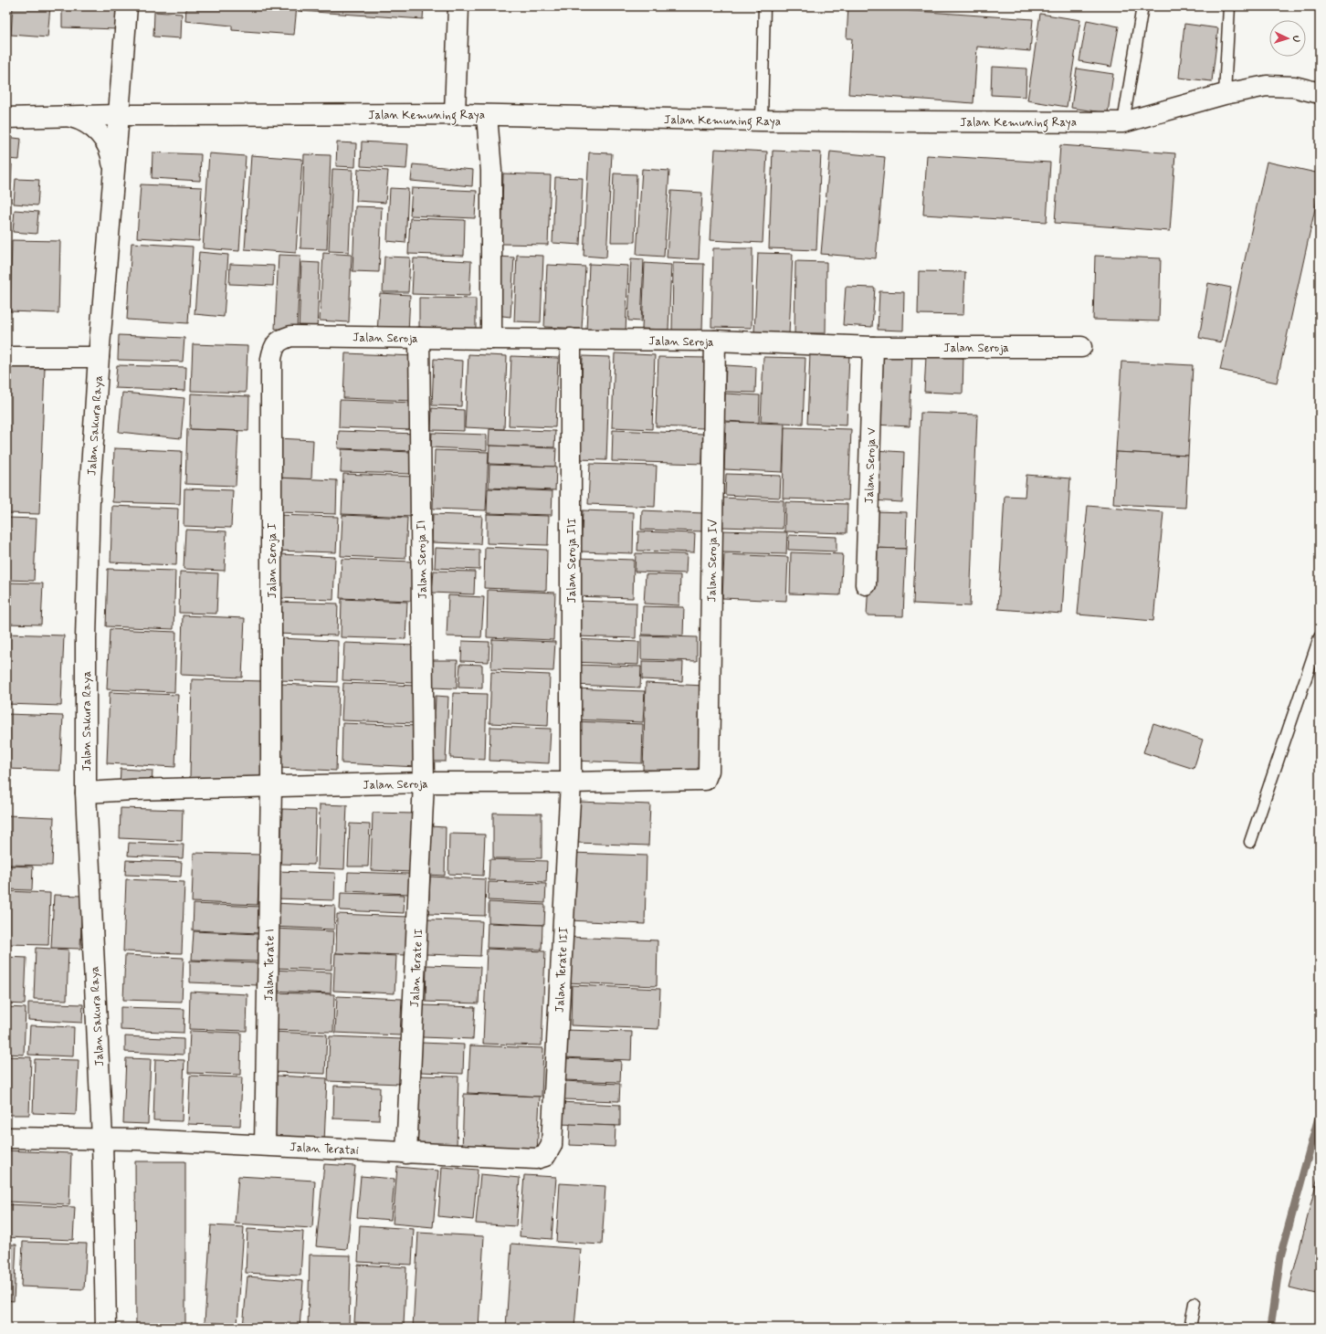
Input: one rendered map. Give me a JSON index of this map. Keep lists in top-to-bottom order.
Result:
{
  "streets": {
    "street": [
      "Jalan Kemuning Raya",
      "Jalan Seroja",
      "Jalan Sakura Raya",
      "Jalan Seroja V",
      "Jalan Seroja II",
      "Jalan Seroja I",
      "Jalan Seroja III",
      "Jalan Seroja IV",
      "Jalan Terate I",
      "Jalan Terate II",
      "Jalan Terate III",
      "Jalan Teratai"
    ]
  },
  "crossings": [
    ["Jalan Kemuning Raya", "Jalan Sakura Raya"],
    ["Jalan Seroja", "Jalan Sakura Raya"],
    ["Jalan Seroja", "Jalan Seroja V"],
    ["Jalan Seroja", "Jalan Seroja II"],
    ["Jalan Seroja", "Jalan Seroja I"],
    ["Jalan Seroja", "Jalan Seroja III"],
    ["Jalan Seroja", "Jalan Seroja IV"],
    ["Jalan Seroja", "Jalan Terate I"],
    ["Jalan Seroja", "Jalan Terate II"],
    ["Jalan Seroja", "Jalan Terate III"],
    ["Jalan Sakura Raya", "Jalan Teratai"],
    ["Jalan Seroja II", "Jalan Terate II"],
    ["Jalan Seroja I", "Jalan Terate I"],
    ["Jalan Seroja III", "Jalan Terate III"],
    ["Jalan Terate I", "Jalan Teratai"],
    ["Jalan Terate II", "Jalan Teratai"],
    ["Jalan Terate III", "Jalan Teratai"]
  ],
  "north": "right"
}
